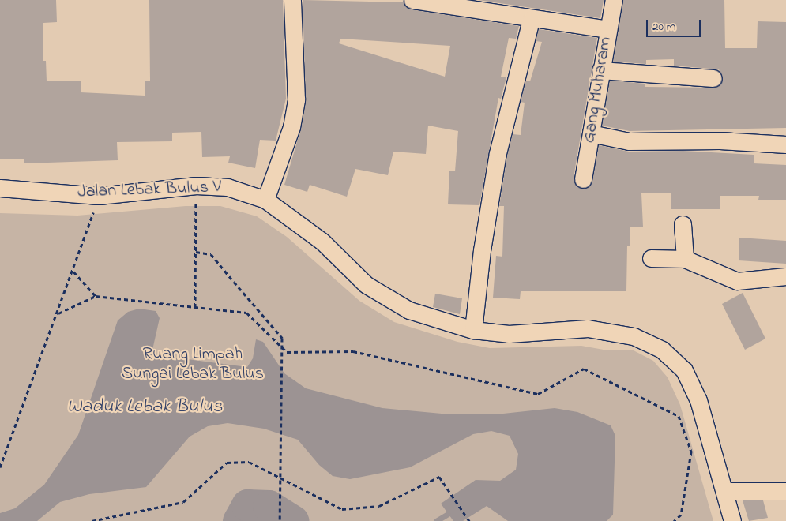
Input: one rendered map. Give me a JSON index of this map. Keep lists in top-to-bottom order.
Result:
{
  "streets": {
    "street": ["Gang Muharam", "Jalan Lebak Bulus V"]
  },
  "water": ["Waduk Lebak Bulus"],
  "parks": ["Ruang Limpah Sungai Lebak Bulus"],
  "scale_bar": "20 m"
}
